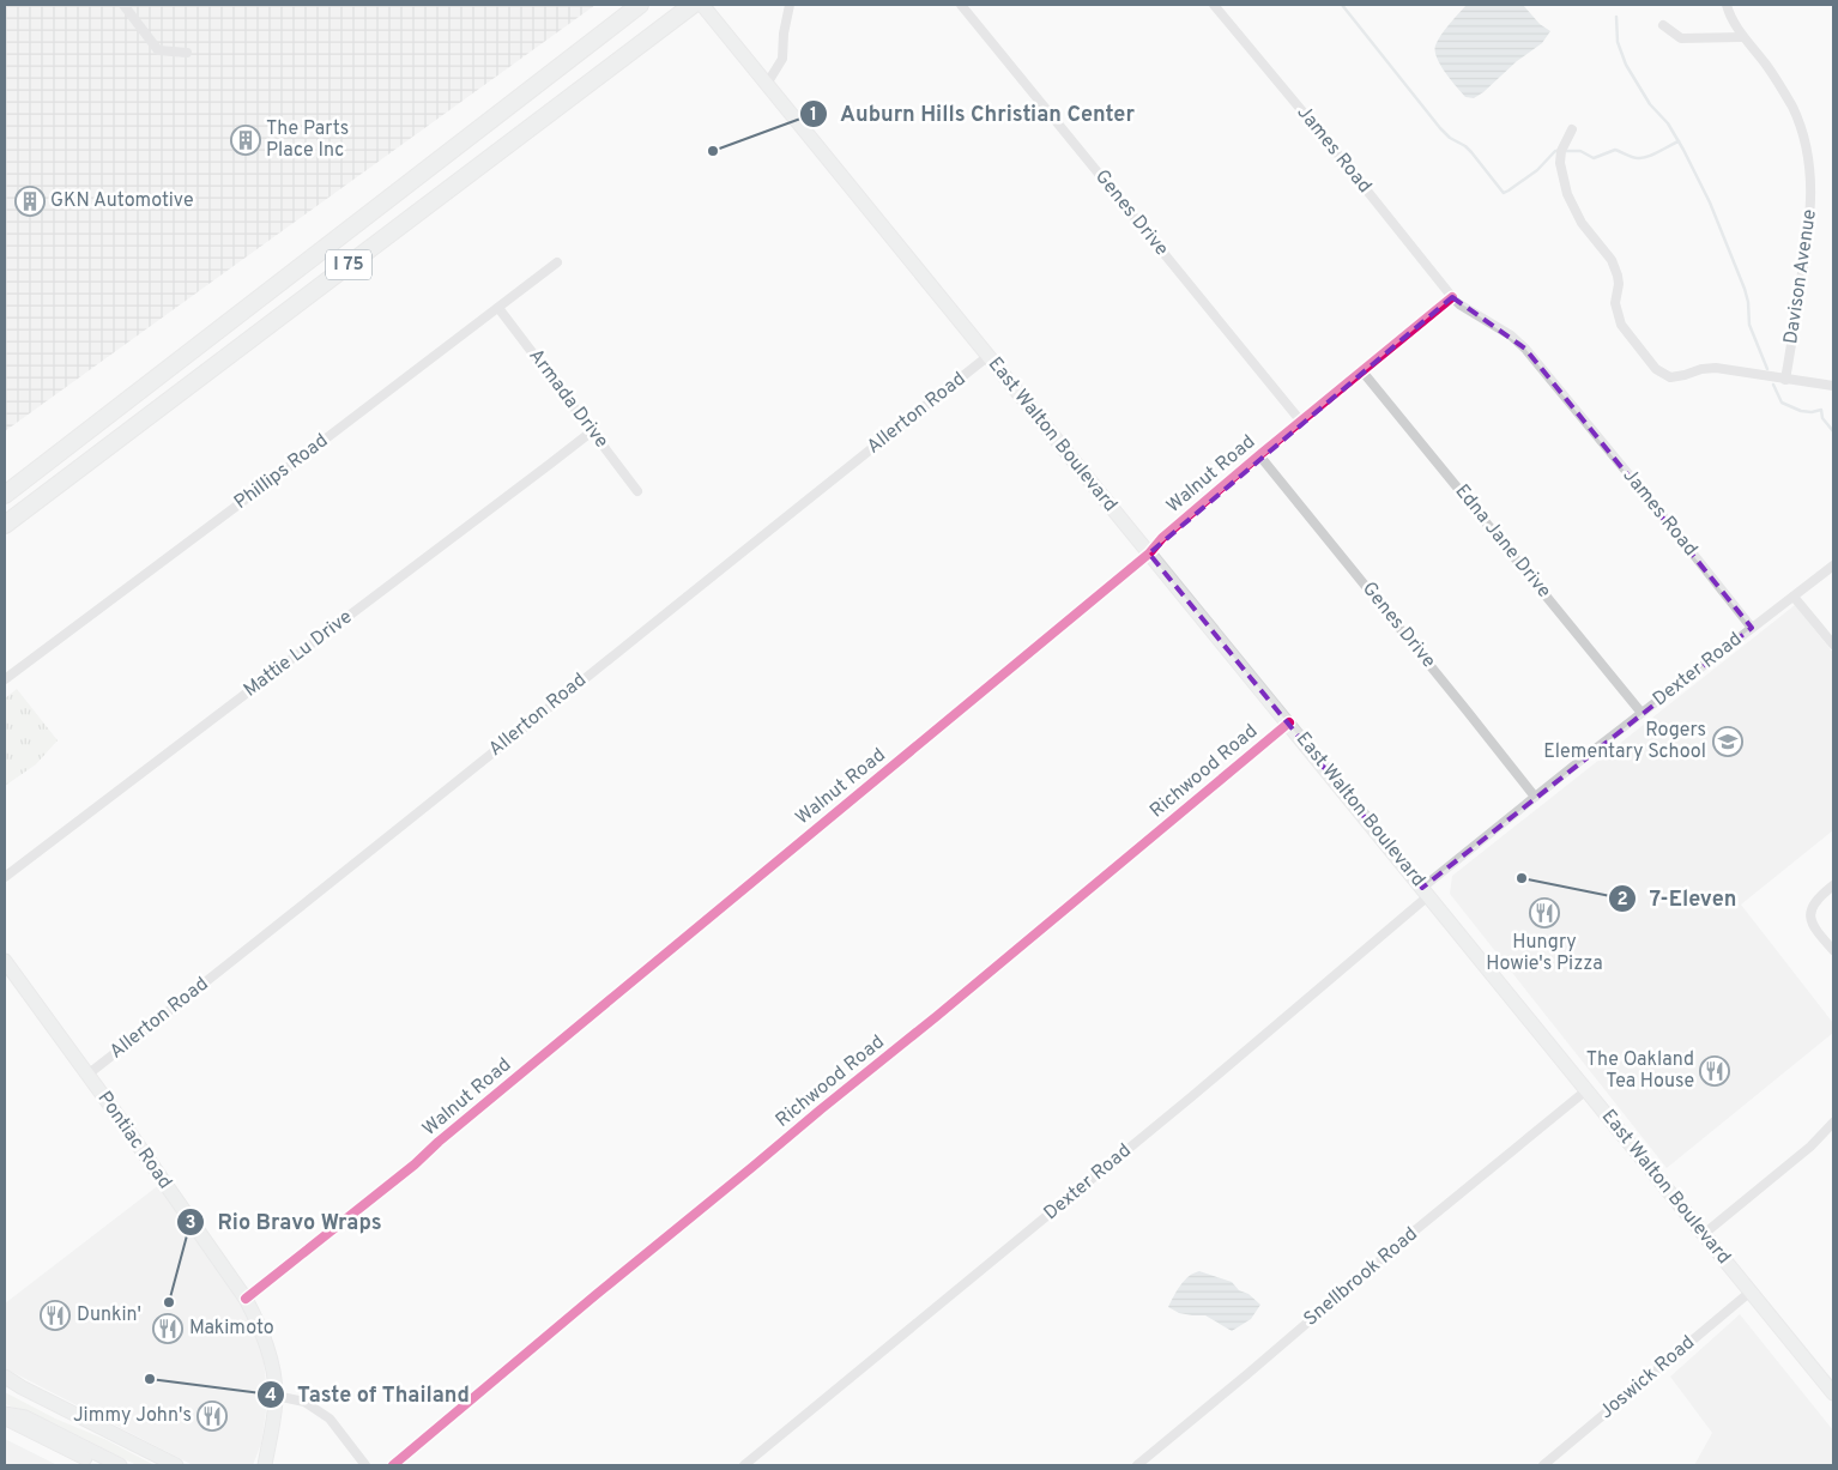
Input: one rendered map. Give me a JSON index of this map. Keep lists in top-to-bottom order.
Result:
{
  "streets": {
    "highway": ["I 75"],
    "main road": ["East Walton Boulevard", "Pontiac Road"],
    "street": [
      "James Road",
      "Genes Drive",
      "Davison Avenue",
      "Armada Drive",
      "Allerton Road",
      "Phillips Road",
      "Walnut Road",
      "Edna Jane Drive",
      "Mattie Lu Drive",
      "Dexter Road",
      "Richwood Road",
      "Snellbrook Road",
      "Joswick Road"
    ]
  },
  "crossings": [
    ["James Road", "Walnut Road"],
    ["James Road", "Dexter Road"],
    ["Genes Drive", "Walnut Road"],
    ["Genes Drive", "Dexter Road"],
    ["Armada Drive", "Phillips Road"],
    ["Armada Drive", "Mattie Lu Drive"],
    ["Allerton Road", "East Walton Boulevard"],
    ["Allerton Road", "Pontiac Road"],
    ["East Walton Boulevard", "Walnut Road"],
    ["East Walton Boulevard", "Dexter Road"],
    ["East Walton Boulevard", "Richwood Road"],
    ["East Walton Boulevard", "Snellbrook Road"],
    ["East Walton Boulevard", "Joswick Road"],
    ["Walnut Road", "Edna Jane Drive"],
    ["Walnut Road", "Pontiac Road"],
    ["Edna Jane Drive", "Dexter Road"]
  ],
  "places": {
    "building": ["The Parts Place Inc", "GKN Automotive"],
    "other": [
      "Auburn Hills Christian Center",
      "7-Eleven",
      "Rio Bravo Wraps",
      "Taste of Thailand"
    ],
    "school or university": ["Rogers Elementary School"],
    "restaurant": [
      "Hungry Howie's Pizza",
      "The Oakland Tea House",
      "Dunkin'",
      "Makimoto",
      "Jimmy John's"
    ]
  }
}
